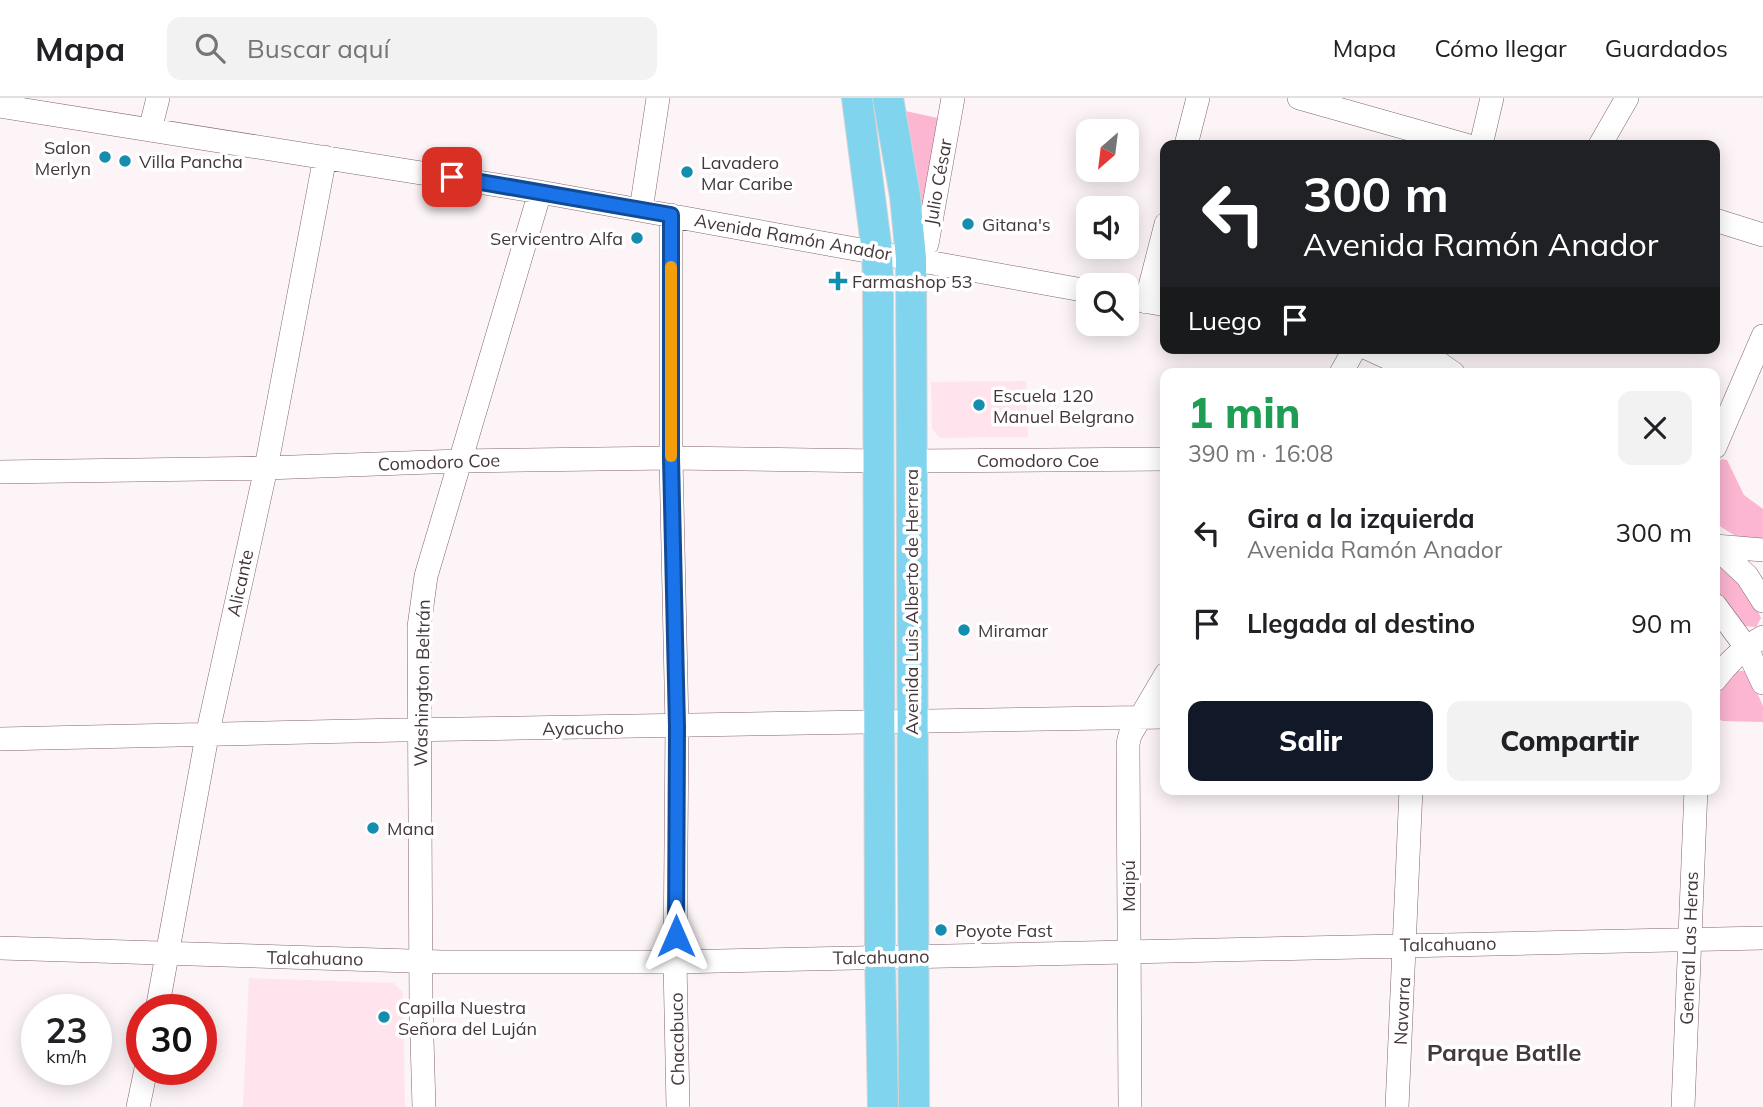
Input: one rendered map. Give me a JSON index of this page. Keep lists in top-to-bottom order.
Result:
{
  "streets": {
    "main road": ["Avenida Luis Alberto de Herrera"],
    "street": [
      "Julio César",
      "Avenida Ramón Anador",
      "Comodoro Coe",
      "Alicante",
      "Washington Beltrán",
      "Ayacucho",
      "Maipú",
      "Talcahuano",
      "General Las Heras",
      "Navarra",
      "Chacabuco"
    ]
  },
  "crossings": [
    ["Julio César", "Avenida Ramón Anador"],
    ["Julio César", "Avenida Luis Alberto de Herrera"],
    ["Avenida Ramón Anador", "Alicante"],
    ["Avenida Ramón Anador", "Avenida Luis Alberto de Herrera"],
    ["Avenida Ramón Anador", "Washington Beltrán"],
    ["Avenida Ramón Anador", "Chacabuco"],
    ["Comodoro Coe", "Alicante"],
    ["Comodoro Coe", "Avenida Luis Alberto de Herrera"],
    ["Comodoro Coe", "Washington Beltrán"],
    ["Comodoro Coe", "Chacabuco"],
    ["Alicante", "Ayacucho"],
    ["Alicante", "Talcahuano"],
    ["Avenida Luis Alberto de Herrera", "Ayacucho"],
    ["Avenida Luis Alberto de Herrera", "Talcahuano"],
    ["Washington Beltrán", "Ayacucho"],
    ["Washington Beltrán", "Talcahuano"],
    ["Ayacucho", "Maipú"],
    ["Ayacucho", "Chacabuco"],
    ["Maipú", "Talcahuano"],
    ["Talcahuano", "General Las Heras"],
    ["Talcahuano", "Navarra"],
    ["Talcahuano", "Chacabuco"]
  ],
  "districts": ["Parque Batlle"],
  "places": {
    "other": [
      "Salon Merlyn",
      "Villa Pancha",
      "Lavadero Mar Caribe",
      "Gitana's",
      "Servicentro Alfa",
      "Escuela 120 Manuel Belgrano",
      "Miramar",
      "Mana",
      "Poyote Fast",
      "Capilla Nuestra Señora del Luján"
    ],
    "health": ["Farmashop 53"]
  },
  "north": "bottom left",
  "page": {
    "header": "Mapa",
    "search": "Buscar aquí",
    "nav": ["Mapa", "Cómo llegar", "Guardados"],
    "turn": ["300 m", "Avenida Ramón Anador"],
    "then": "Luego",
    "heading": ["1 min", "390 m · 16:08"],
    "list": [
      {
        "name": "Gira a la izquierda",
        "note": "Avenida Ramón Anador",
        "value": "300 m"
      },
      {
        "name": "Llegada al destino",
        "value": "90 m"
      }
    ],
    "buttons": ["Salir", "Compartir"],
    "speed": "23 km/h",
    "limit": "30"
  }
}
